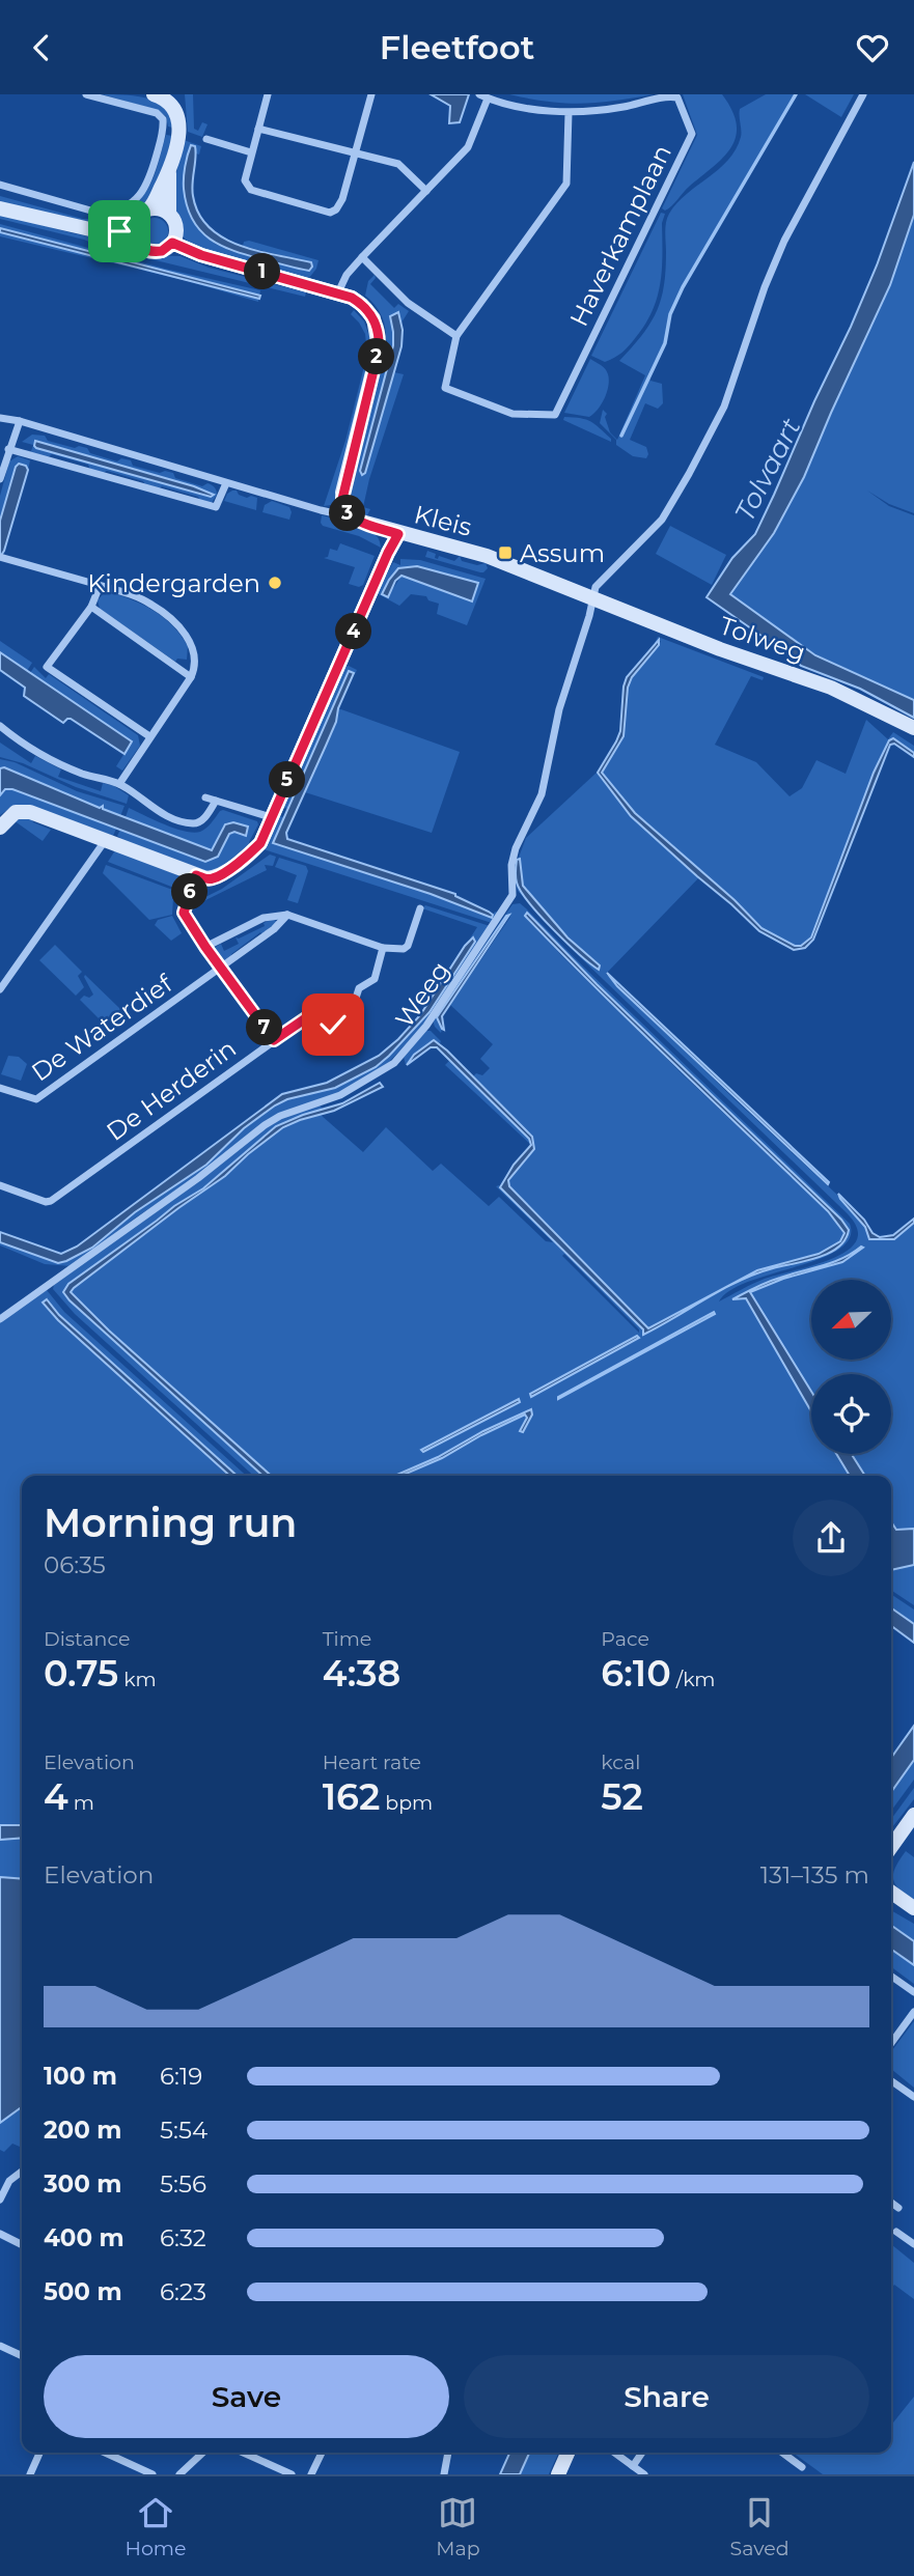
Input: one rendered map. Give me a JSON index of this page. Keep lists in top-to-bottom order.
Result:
{
  "streets": {
    "main road": ["Kleis", "Tolweg"],
    "street": [
      "Haverkamplaan",
      "Weeg",
      "De Waterdief",
      "De Herderin"
    ]
  },
  "crossings": [
    ["Kleis", "Tolweg"],
    ["Kleis", "Weeg"],
    ["Tolweg", "Weeg"]
  ],
  "water": ["Tolvaart"],
  "places": {
    "transit": ["Assum"],
    "other": ["Kindergarden"]
  },
  "north": "bottom left",
  "page": {
    "header": "Fleetfoot",
    "pins": [
      "1",
      "2",
      "3",
      "4",
      "5",
      "6",
      "7"
    ],
    "heading": ["Morning run", "06:35"],
    "stats": [
      ["Distance", "0.75 km"],
      ["Time", "4:38"],
      ["Pace", "6:10 /km"],
      ["Elevation", "4 m"],
      ["Heart rate", "162 bpm"],
      ["kcal", "52"]
    ],
    "chart": ["Elevation", "131–135 m"],
    "list": [
      {
        "name": "100 m",
        "note": "6:19"
      },
      {
        "name": "200 m",
        "note": "5:54"
      },
      {
        "name": "300 m",
        "note": "5:56"
      },
      {
        "name": "400 m",
        "note": "6:32"
      },
      {
        "name": "500 m",
        "note": "6:23"
      }
    ],
    "buttons": ["Save", "Share"],
    "tabs": ["Home", "Map", "Saved"]
  }
}
